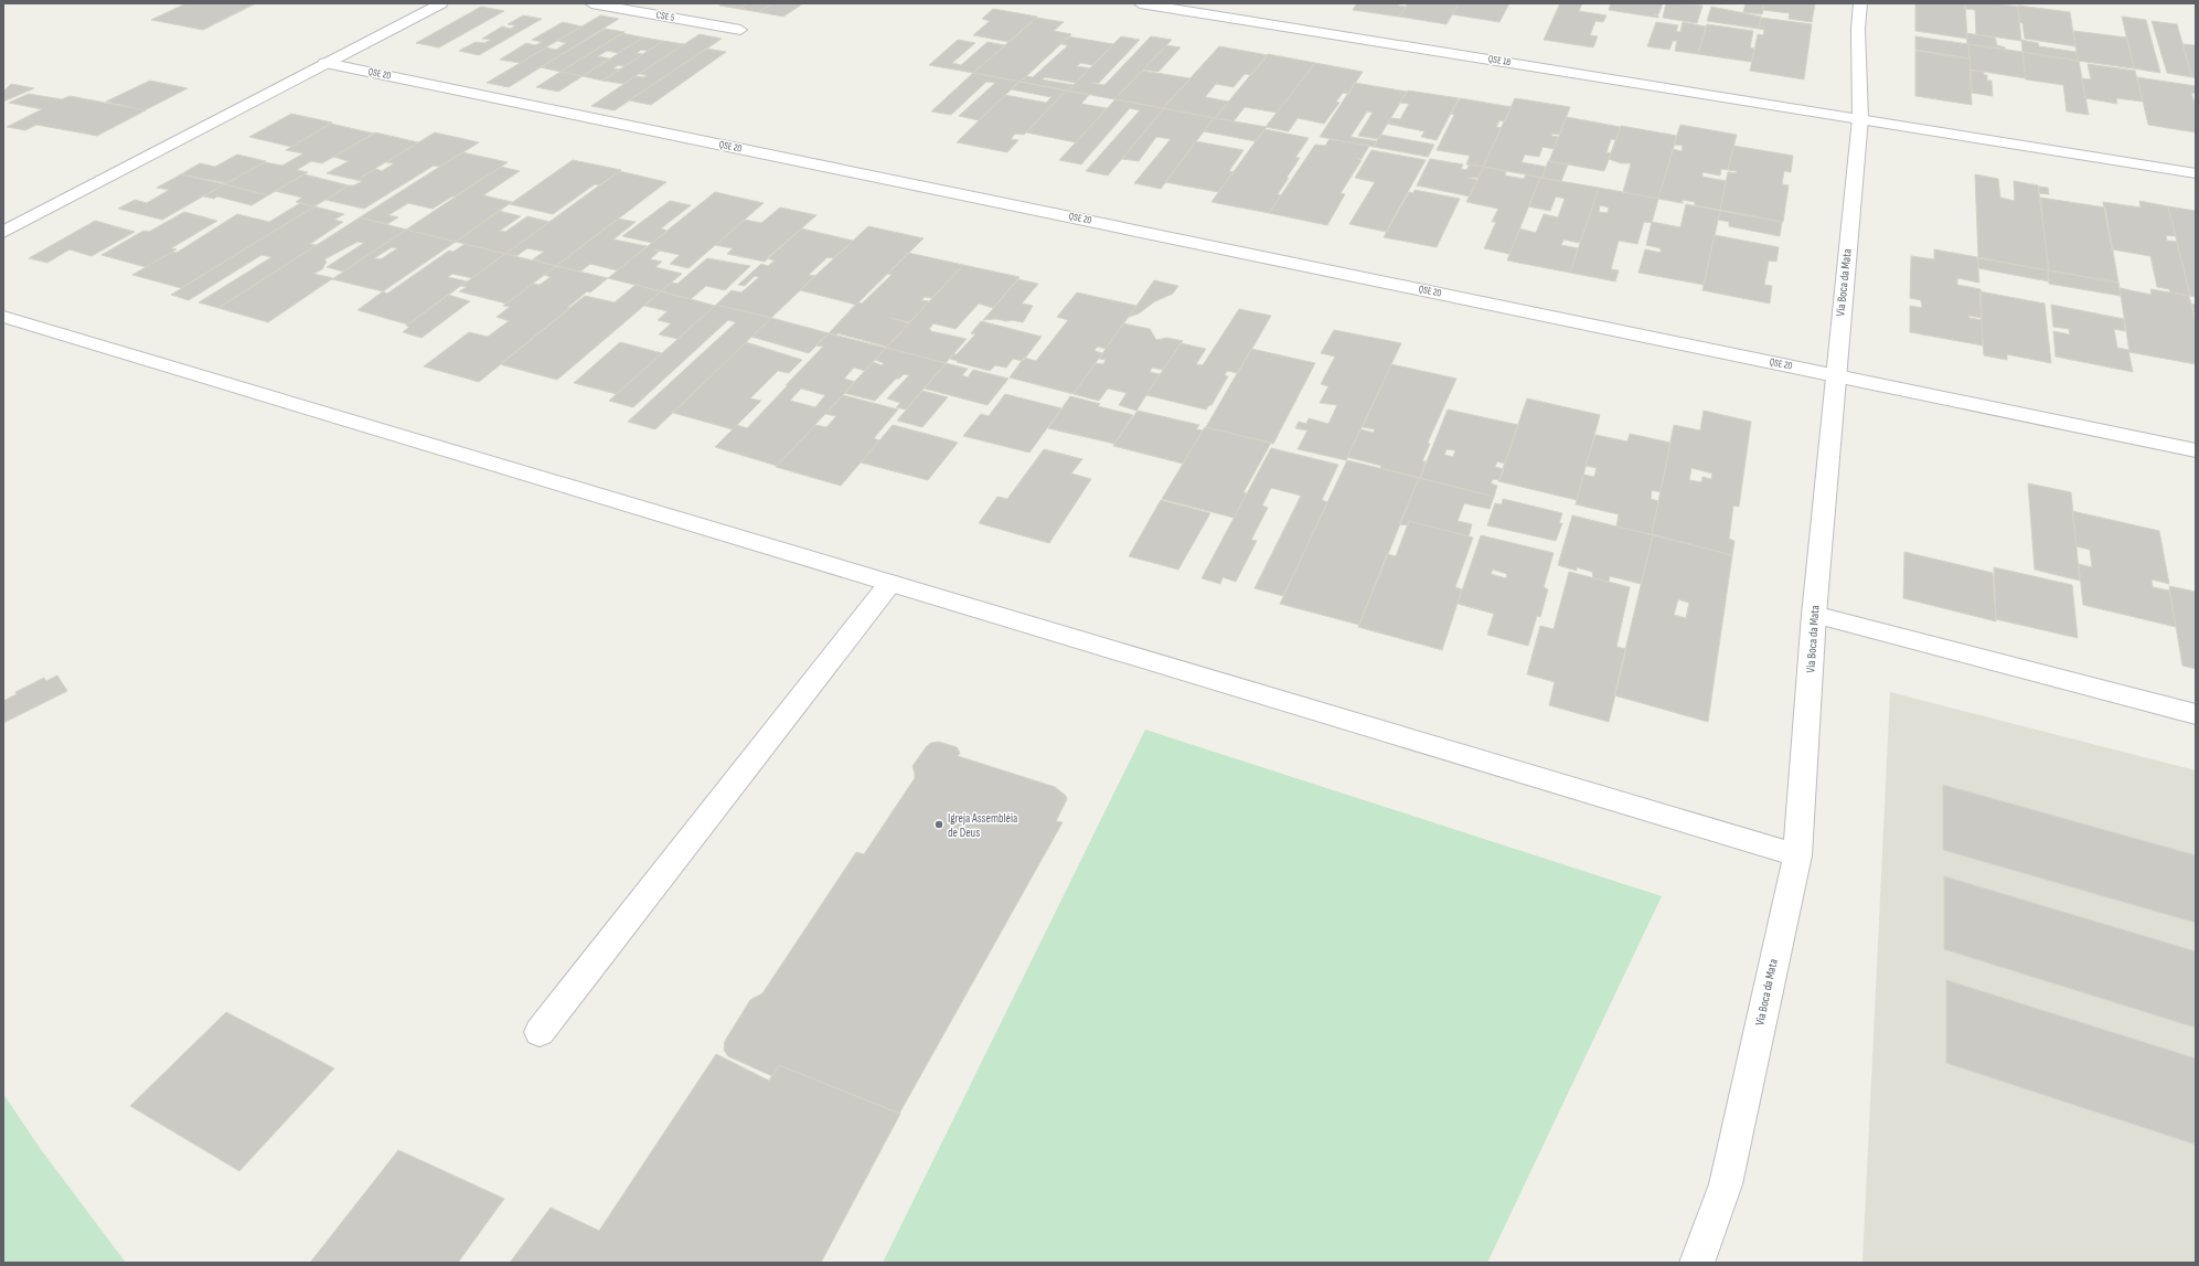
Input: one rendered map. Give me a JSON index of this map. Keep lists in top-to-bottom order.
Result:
{
  "streets": {
    "street": [
      "CSE 5",
      "QSE 18",
      "QSE 20",
      "Via Boca da Mata"
    ]
  },
  "crossings": [
    ["QSE 18", "Via Boca da Mata"],
    ["QSE 20", "Via Boca da Mata"]
  ],
  "places": ["Igreja Assembléia de Deus"]
}
